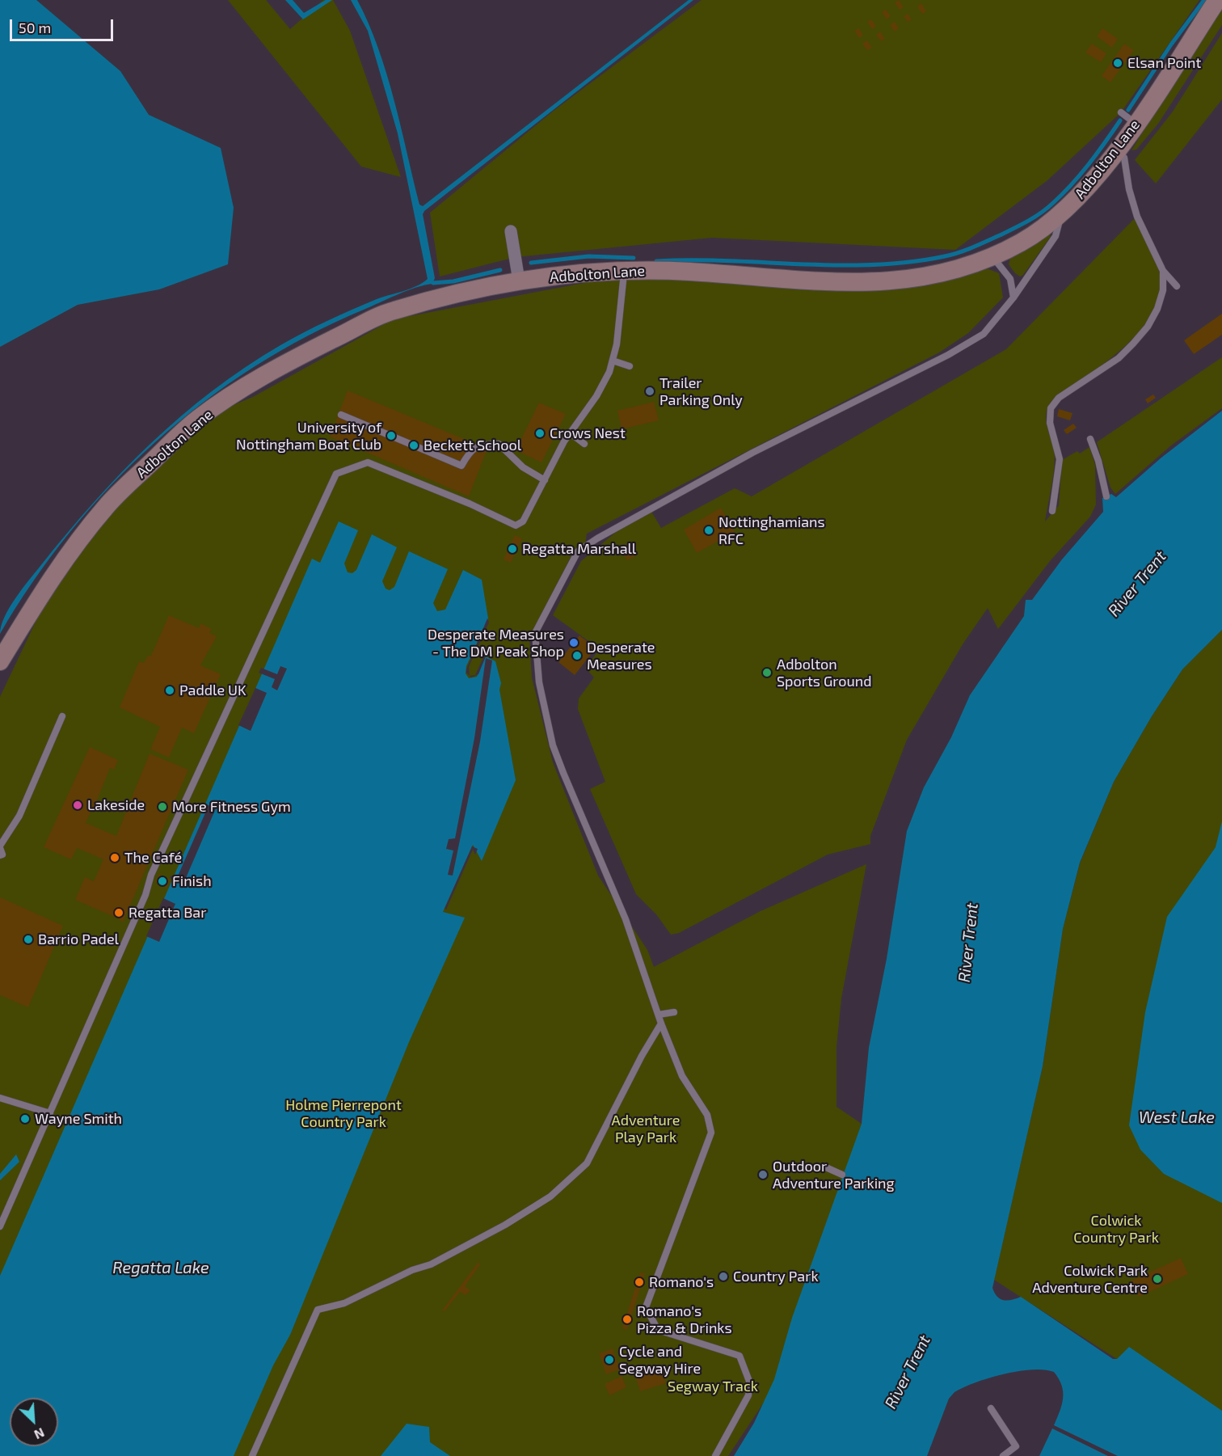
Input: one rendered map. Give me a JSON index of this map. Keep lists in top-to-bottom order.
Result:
{
  "streets": {
    "street": ["Adbolton Lane"]
  },
  "water": ["River Trent", "West Lake", "Regatta Lake"],
  "parks": [
    "Holme Pierrepont Country Park",
    "Adventure Play Park",
    "Colwick Country Park",
    "Segway Track"
  ],
  "places": [
    "Elsan Point",
    "Trailer Parking Only",
    "Crows Nest",
    "University of Nottingham Boat Club",
    "Beckett School",
    "Nottinghamians RFC",
    "Regatta Marshall",
    "Desperate Measures - The DM Peak Shop",
    "Desperate Measures",
    "Adbolton Sports Ground",
    "Paddle UK",
    "Lakeside",
    "More Fitness Gym",
    "The Café",
    "Finish",
    "Regatta Bar",
    "Barrio Padel",
    "Wayne Smith",
    "Outdoor Adventure Parking",
    "Country Park",
    "Colwick Park Adventure Centre",
    "Romano's",
    "Romano's Pizza & Drinks",
    "Cycle and Segway Hire"
  ],
  "scale_bar": "50 m",
  "north": "bottom right"
}
